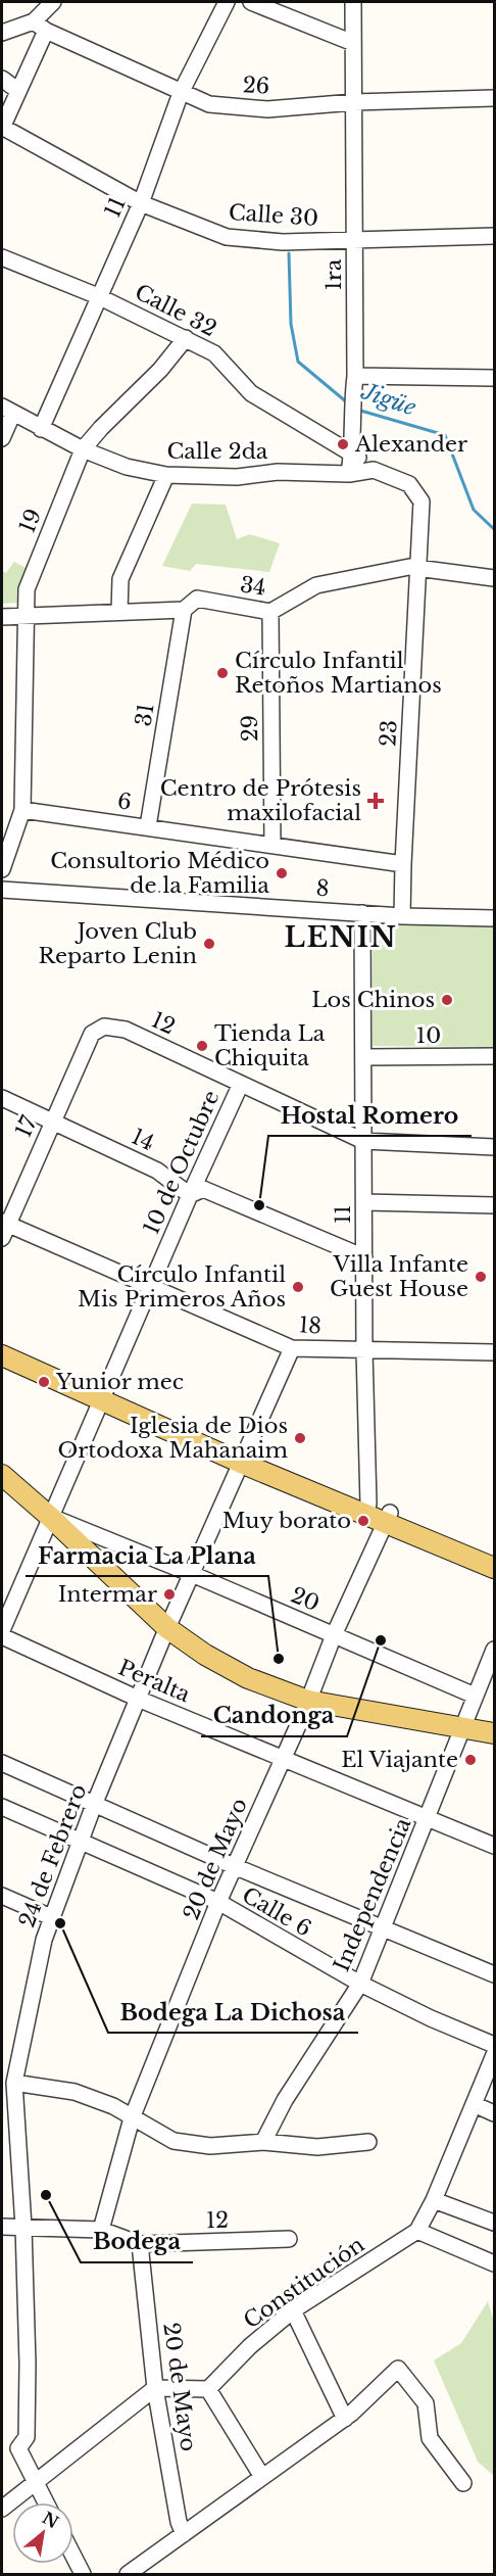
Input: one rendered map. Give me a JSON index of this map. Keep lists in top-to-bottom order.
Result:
{
  "streets": {
    "street": [
      "26",
      "11",
      "Calle 30",
      "1ra",
      "Calle 32",
      "Calle 2da",
      "19",
      "34",
      "31",
      "29",
      "23",
      "6",
      "8",
      "12",
      "10",
      "17",
      "14",
      "10 de Octubre",
      "18",
      "20",
      "Peralta",
      "24 de Febrero",
      "20 de Mayo",
      "Independencia",
      "Calle 6",
      "Constitución"
    ]
  },
  "crossings": [
    ["26", "11"],
    ["26", "1ra"],
    ["11", "Calle 30"],
    ["11", "Calle 32"],
    ["11", "Calle 2da"],
    ["11", "8"],
    ["11", "12"],
    ["11", "10"],
    ["11", "18"],
    ["Calle 30", "1ra"],
    ["1ra", "Calle 32"],
    ["1ra", "Calle 2da"],
    ["Calle 32", "Calle 2da"],
    ["Calle 32", "19"],
    ["Calle 32", "23"],
    ["Calle 2da", "19"],
    ["Calle 2da", "23"],
    ["19", "34"],
    ["19", "6"],
    ["34", "31"],
    ["34", "29"],
    ["34", "23"],
    ["31", "6"],
    ["29", "6"],
    ["23", "6"],
    ["23", "8"],
    ["12", "17"],
    ["12", "10 de Octubre"],
    ["12", "24 de Febrero"],
    ["12", "20 de Mayo"],
    ["17", "14"],
    ["17", "18"],
    ["14", "10 de Octubre"],
    ["10 de Octubre", "18"],
    ["10 de Octubre", "20"],
    ["18", "24 de Febrero"],
    ["20", "24 de Febrero"],
    ["20", "20 de Mayo"],
    ["20", "Independencia"],
    ["Peralta", "24 de Febrero"],
    ["Peralta", "20 de Mayo"],
    ["Peralta", "Independencia"],
    ["24 de Febrero", "Calle 6"],
    ["20 de Mayo", "Calle 6"],
    ["Independencia", "Calle 6"]
  ],
  "districts": ["LENIN"],
  "water": ["Jigüe"],
  "places": {
    "other": [
      "Alexander",
      "Círculo Infantil Retoños Martianos",
      "Consultorio Médico de la Familia",
      "Joven Club Reparto Lenin",
      "Los Chinos",
      "Tienda La Chiquita",
      "Hostal Romero",
      "Villa Infante Guest House",
      "Círculo Infantil Mis Primeros Años",
      "Yunior mec",
      "Iglesia de Dios Ortodoxa Mahanaim",
      "Muy borato",
      "Intermar",
      "Candonga",
      "Farmacia La Plana",
      "El Viajante",
      "Bodega La Dichosa",
      "Bodega"
    ],
    "health": ["Centro de Prótesis maxilofacial"]
  },
  "north": "top right"
}
